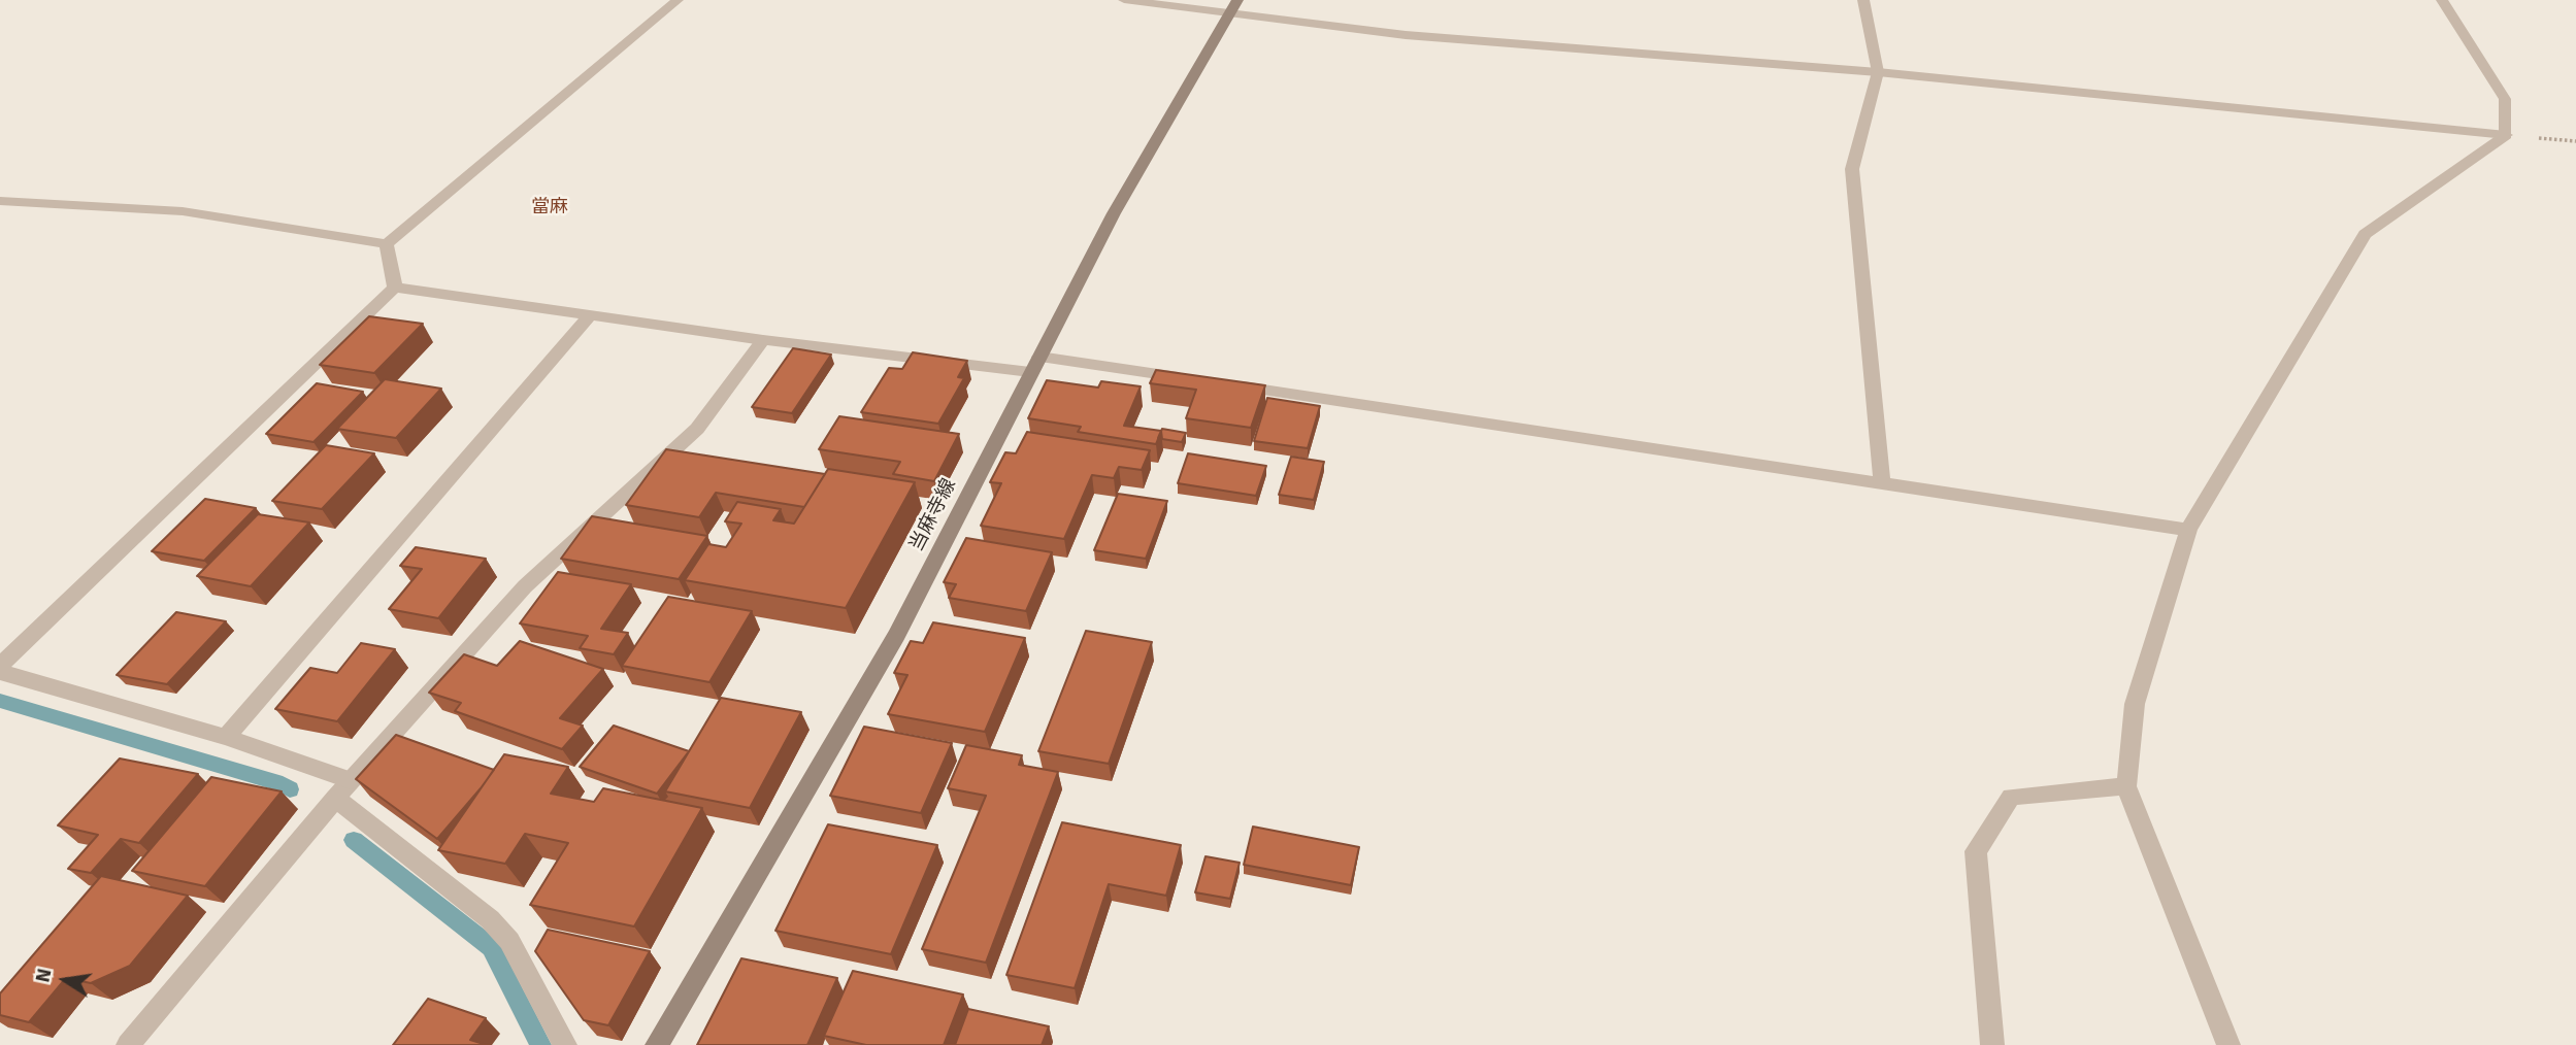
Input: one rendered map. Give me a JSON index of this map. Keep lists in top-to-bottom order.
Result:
{
  "streets": {
    "main road": ["当麻寺線"]
  },
  "districts": ["當麻"],
  "north": "left"
}
